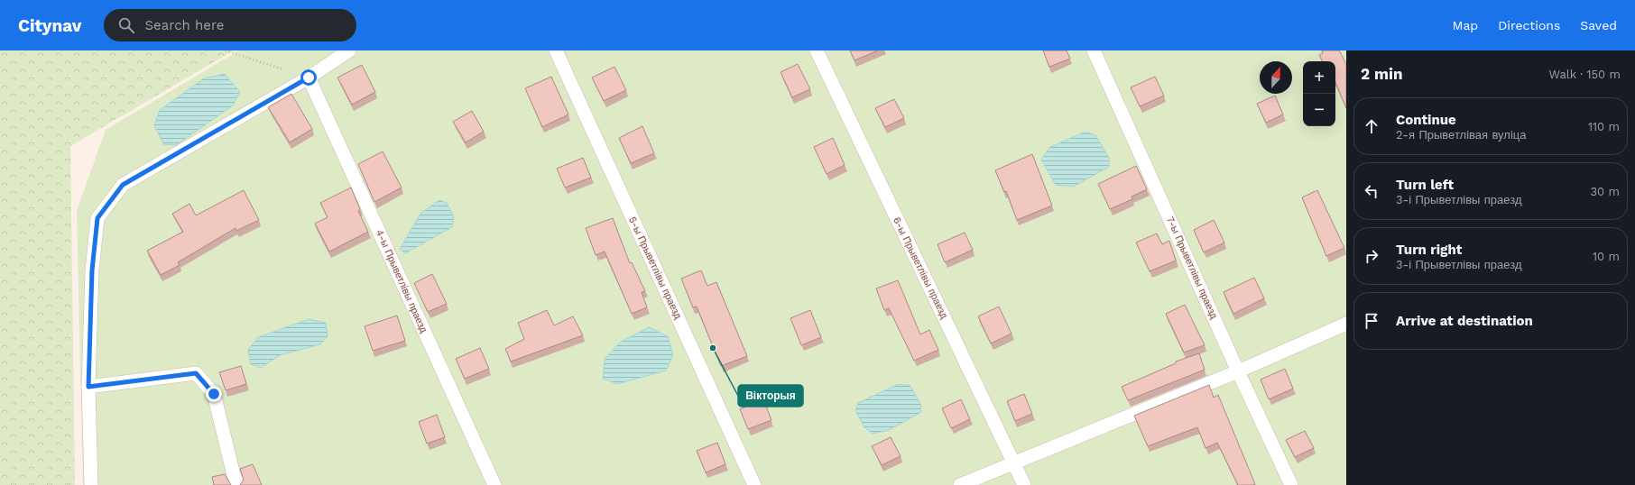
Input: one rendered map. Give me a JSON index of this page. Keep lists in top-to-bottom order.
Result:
{
  "streets": {
    "lane": [
      "5-ы Прыветлівы праезд",
      "6-ы Прыветлівы праезд",
      "7-ы Прыветлівы праезд",
      "4-ы Прыветлівы праезд"
    ]
  },
  "places": ["Вікторыя"],
  "north": "top",
  "page": {
    "header": "Citynav",
    "search": "Search here",
    "nav": ["Map", "Directions", "Saved"],
    "heading": ["2 min", "Walk · 150 m"],
    "map_buttons": ["+", "−"],
    "list": [
      ["Continue", "2-я Прыветлівая вуліца", "110 m"],
      ["Turn left", "3-і Прыветлівы праезд", "30 m"],
      ["Turn right", "3-і Прыветлівы праезд", "10 m"],
      "Arrive at destination"
    ]
  }
}
